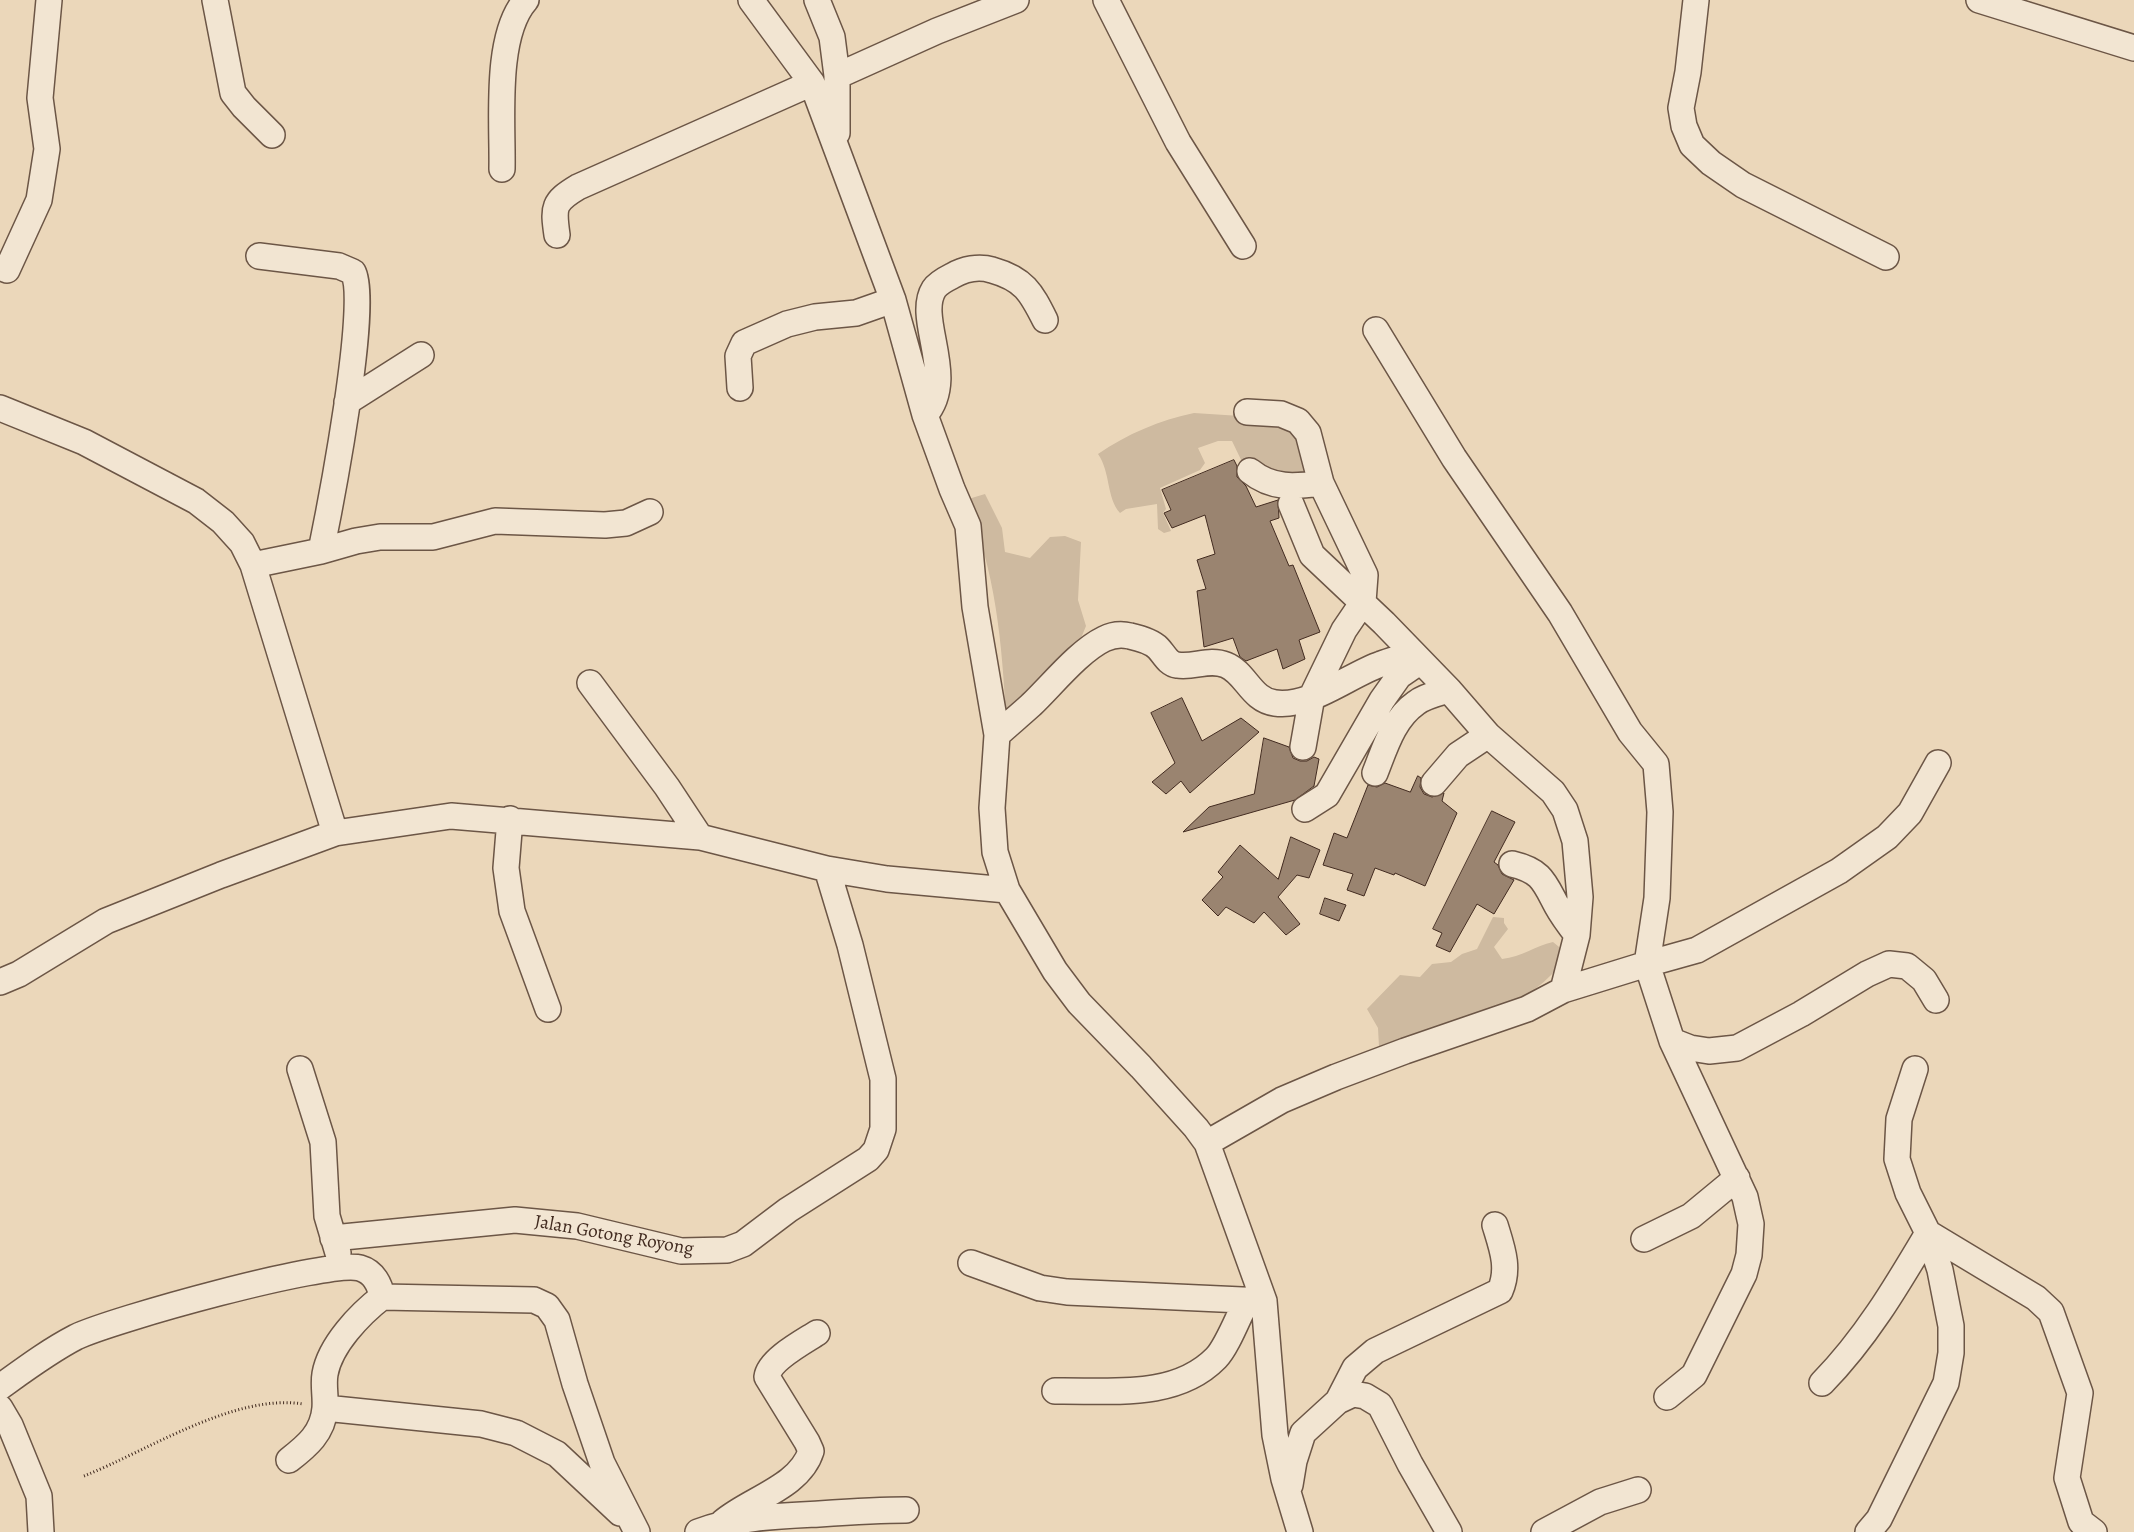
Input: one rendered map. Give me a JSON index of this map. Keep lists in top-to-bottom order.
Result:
{
  "streets": {
    "street": ["Jalan Gotong Royong"]
  }
}
